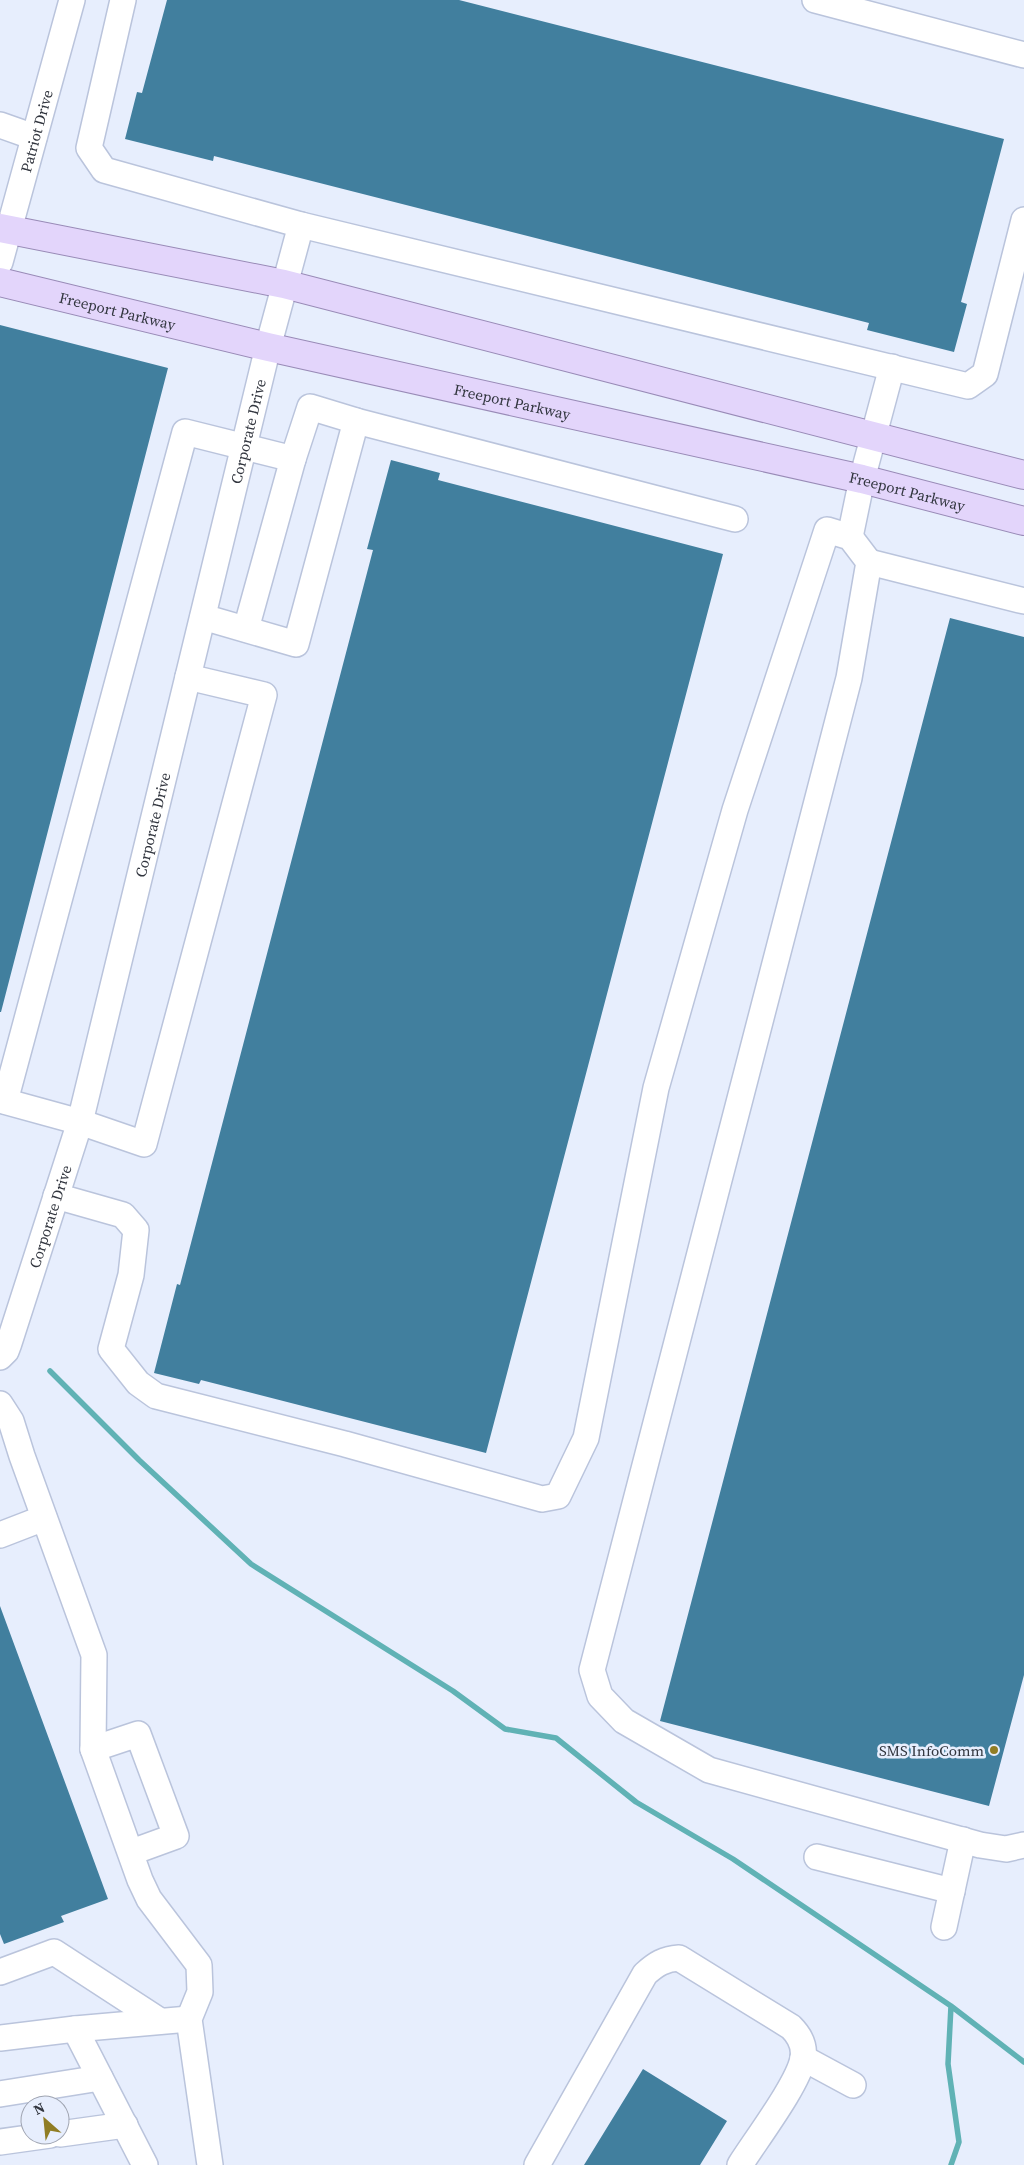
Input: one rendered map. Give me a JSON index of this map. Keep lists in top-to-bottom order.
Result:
{
  "streets": {
    "main road": ["Freeport Parkway"],
    "street": ["Patriot Drive", "Corporate Drive"]
  },
  "crossings": [
    ["Freeport Parkway", "Corporate Drive"]
  ],
  "places": ["SMS InfoComm"],
  "north": "top left"
}
